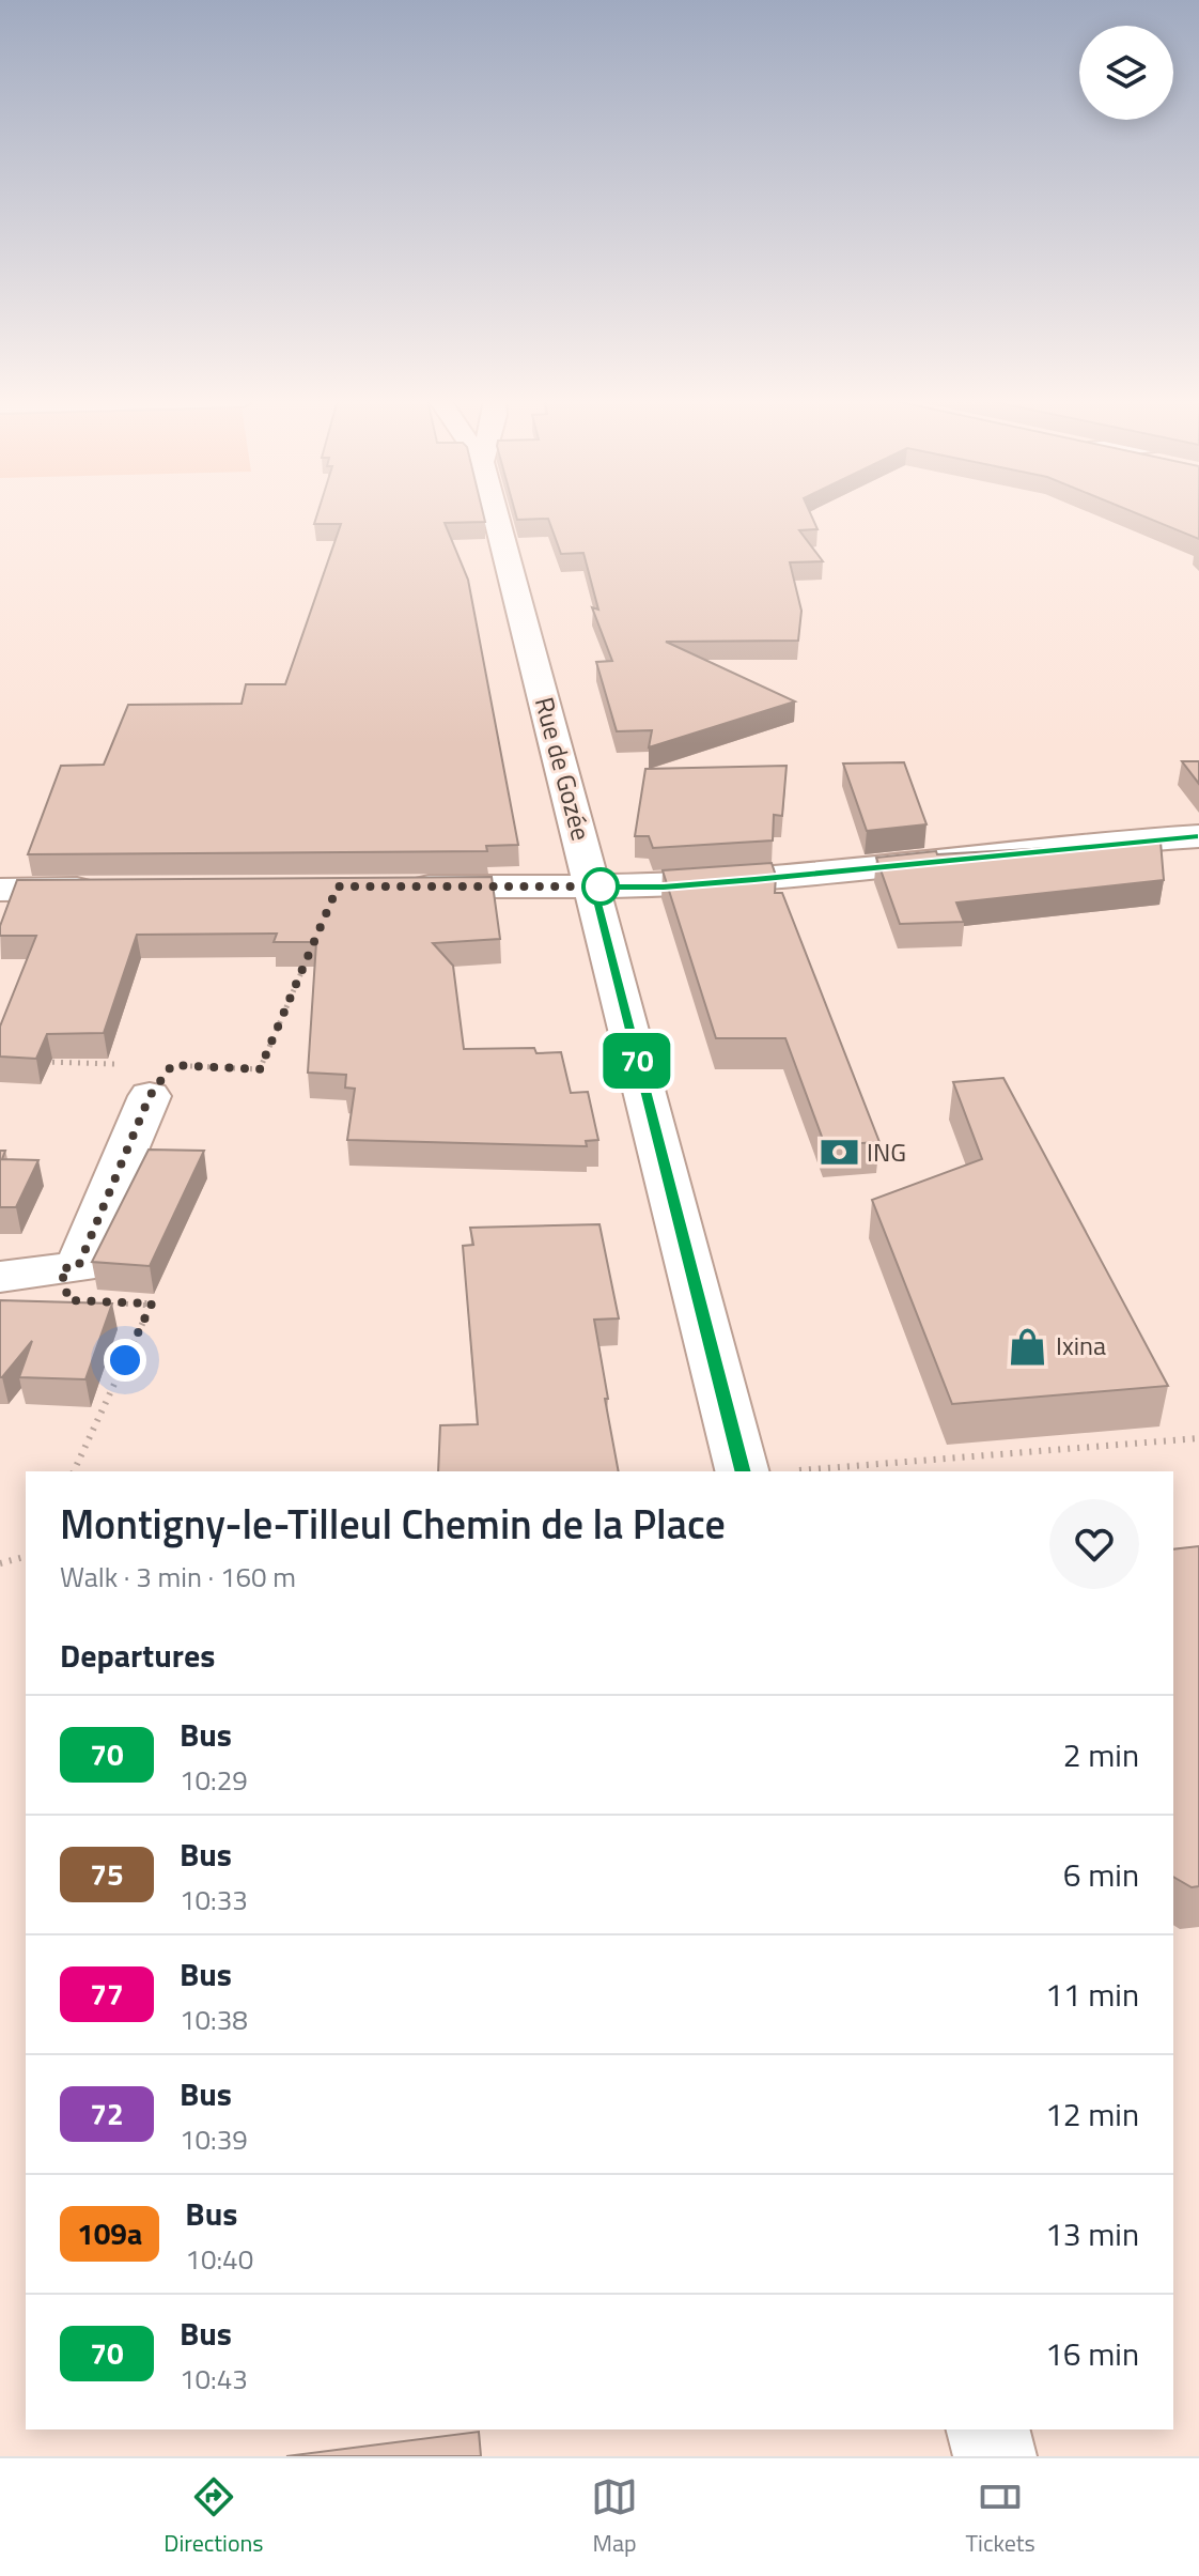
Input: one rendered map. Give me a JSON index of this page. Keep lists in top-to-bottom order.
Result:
{
  "streets": {
    "main road": ["Rue de Gozée"]
  },
  "places": {
    "bank": ["ING"],
    "shop": ["Ixina"]
  },
  "lines": ["bus line 70"],
  "page": {
    "on_map": "70",
    "heading": [
      ["Montigny-le-Tilleul Chemin de la Place", "Walk · 3 min · 160 m"],
      "Departures"
    ],
    "list": [
      {
        "mark": "70",
        "name": "Bus",
        "note": "10:29",
        "value": "2 min"
      },
      {
        "mark": "75",
        "name": "Bus",
        "note": "10:33",
        "value": "6 min"
      },
      {
        "mark": "77",
        "name": "Bus",
        "note": "10:38",
        "value": "11 min"
      },
      {
        "mark": "72",
        "name": "Bus",
        "note": "10:39",
        "value": "12 min"
      },
      {
        "mark": "109a",
        "name": "Bus",
        "note": "10:40",
        "value": "13 min"
      },
      {
        "mark": "70",
        "name": "Bus",
        "note": "10:43",
        "value": "16 min"
      }
    ],
    "tabs": ["Directions", "Map", "Tickets"]
  }
}
